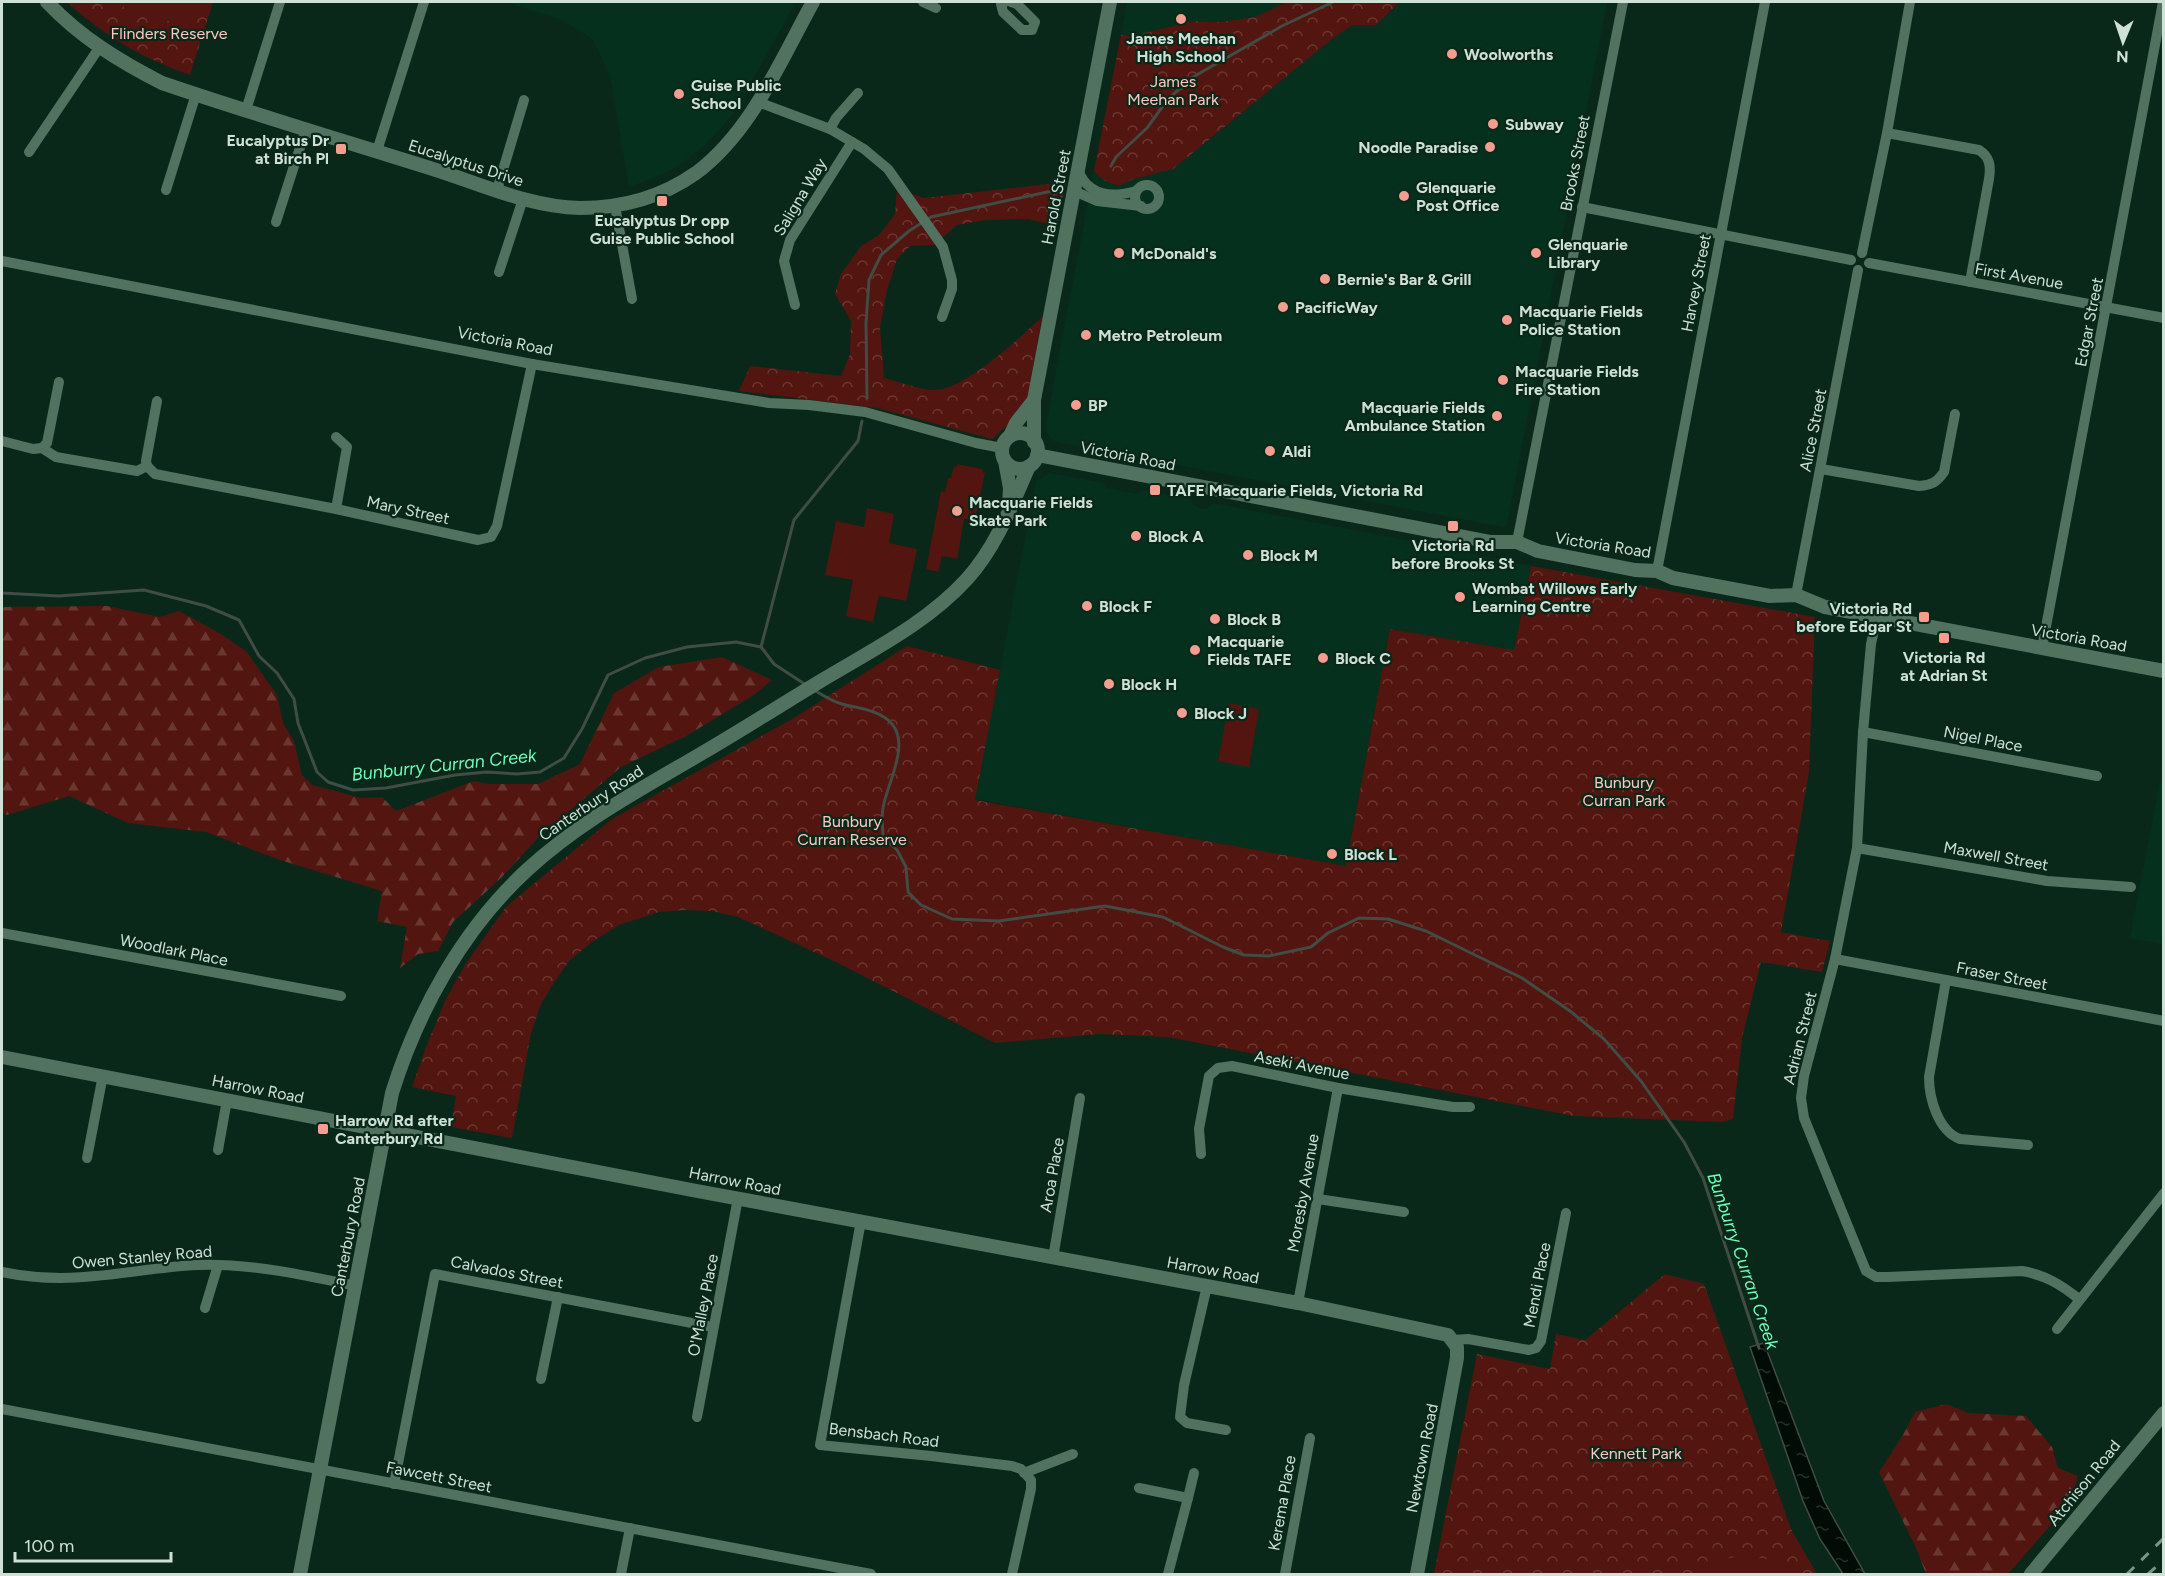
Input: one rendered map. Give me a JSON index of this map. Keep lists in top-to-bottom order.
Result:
{
  "streets": {
    "street": [
      "Eucalyptus Drive",
      "Brooks Street",
      "Saligna Way",
      "Harold Street",
      "First Avenue",
      "Harvey Street",
      "Edgar Street",
      "Victoria Road",
      "Alice Street",
      "Mary Street",
      "Nigel Place",
      "Canterbury Road",
      "Maxwell Street",
      "Woodlark Place",
      "Fraser Street",
      "Adrian Street",
      "Aseki Avenue",
      "Harrow Road",
      "Aroa Place",
      "Moresby Avenue",
      "Owen Stanley Road",
      "Calvados Street",
      "Mendi Place",
      "O'Malley Place",
      "Bensbach Road",
      "Newtown Road",
      "Fawcett Street",
      "Atchison Road",
      "Kerema Place"
    ]
  },
  "crossings": [
    ["Brooks Street", "Victoria Road"],
    ["Harold Street", "Victoria Road"],
    ["Harold Street", "Canterbury Road"],
    ["First Avenue", "Edgar Street"],
    ["First Avenue", "Alice Street"],
    ["Harvey Street", "Victoria Road"],
    ["Edgar Street", "Victoria Road"],
    ["Victoria Road", "Alice Street"],
    ["Victoria Road", "Mary Street"],
    ["Victoria Road", "Canterbury Road"],
    ["Victoria Road", "Adrian Street"],
    ["Nigel Place", "Adrian Street"],
    ["Canterbury Road", "Harrow Road"],
    ["Canterbury Road", "Owen Stanley Road"],
    ["Canterbury Road", "Fawcett Street"],
    ["Maxwell Street", "Adrian Street"],
    ["Fraser Street", "Adrian Street"],
    ["Aseki Avenue", "Moresby Avenue"],
    ["Harrow Road", "Aroa Place"],
    ["Harrow Road", "Moresby Avenue"],
    ["Harrow Road", "Mendi Place"],
    ["Harrow Road", "O'Malley Place"],
    ["Harrow Road", "Bensbach Road"],
    ["Harrow Road", "Newtown Road"],
    ["Calvados Street", "O'Malley Place"],
    ["Calvados Street", "Fawcett Street"],
    ["Mendi Place", "Newtown Road"]
  ],
  "water": ["Bunburry Curran Creek"],
  "parks": [
    "Flinders Reserve",
    "James Meehan Park",
    "Bunbury Curran Park",
    "Bunbury Curran Reserve",
    "Kennett Park"
  ],
  "places": {
    "other": [
      "James Meehan High School",
      "Woolworths",
      "Guise Public School",
      "Subway",
      "Noodle Paradise",
      "Glenquarie Post Office",
      "McDonald's",
      "Glenquarie Library",
      "Bernie's Bar & Grill",
      "PacificWay",
      "Macquarie Fields Police Station",
      "Metro Petroleum",
      "Macquarie Fields Fire Station",
      "BP",
      "Macquarie Fields Ambulance Station",
      "Aldi",
      "Macquarie Fields Skate Park",
      "Block A",
      "Block M",
      "Wombat Willows Early Learning Centre",
      "Block F",
      "Block B",
      "Macquarie Fields TAFE",
      "Block C",
      "Block H",
      "Block J",
      "Block L"
    ],
    "transit": [
      "Eucalyptus Dr at Birch Pl",
      "Eucalyptus Dr opp Guise Public School",
      "TAFE Macquarie Fields, Victoria Rd",
      "Victoria Rd before Brooks St",
      "Victoria Rd before Edgar St",
      "Victoria Rd at Adrian St",
      "Harrow Rd after Canterbury Rd"
    ]
  },
  "scale_bar": "100 m",
  "north": "bottom"
}
